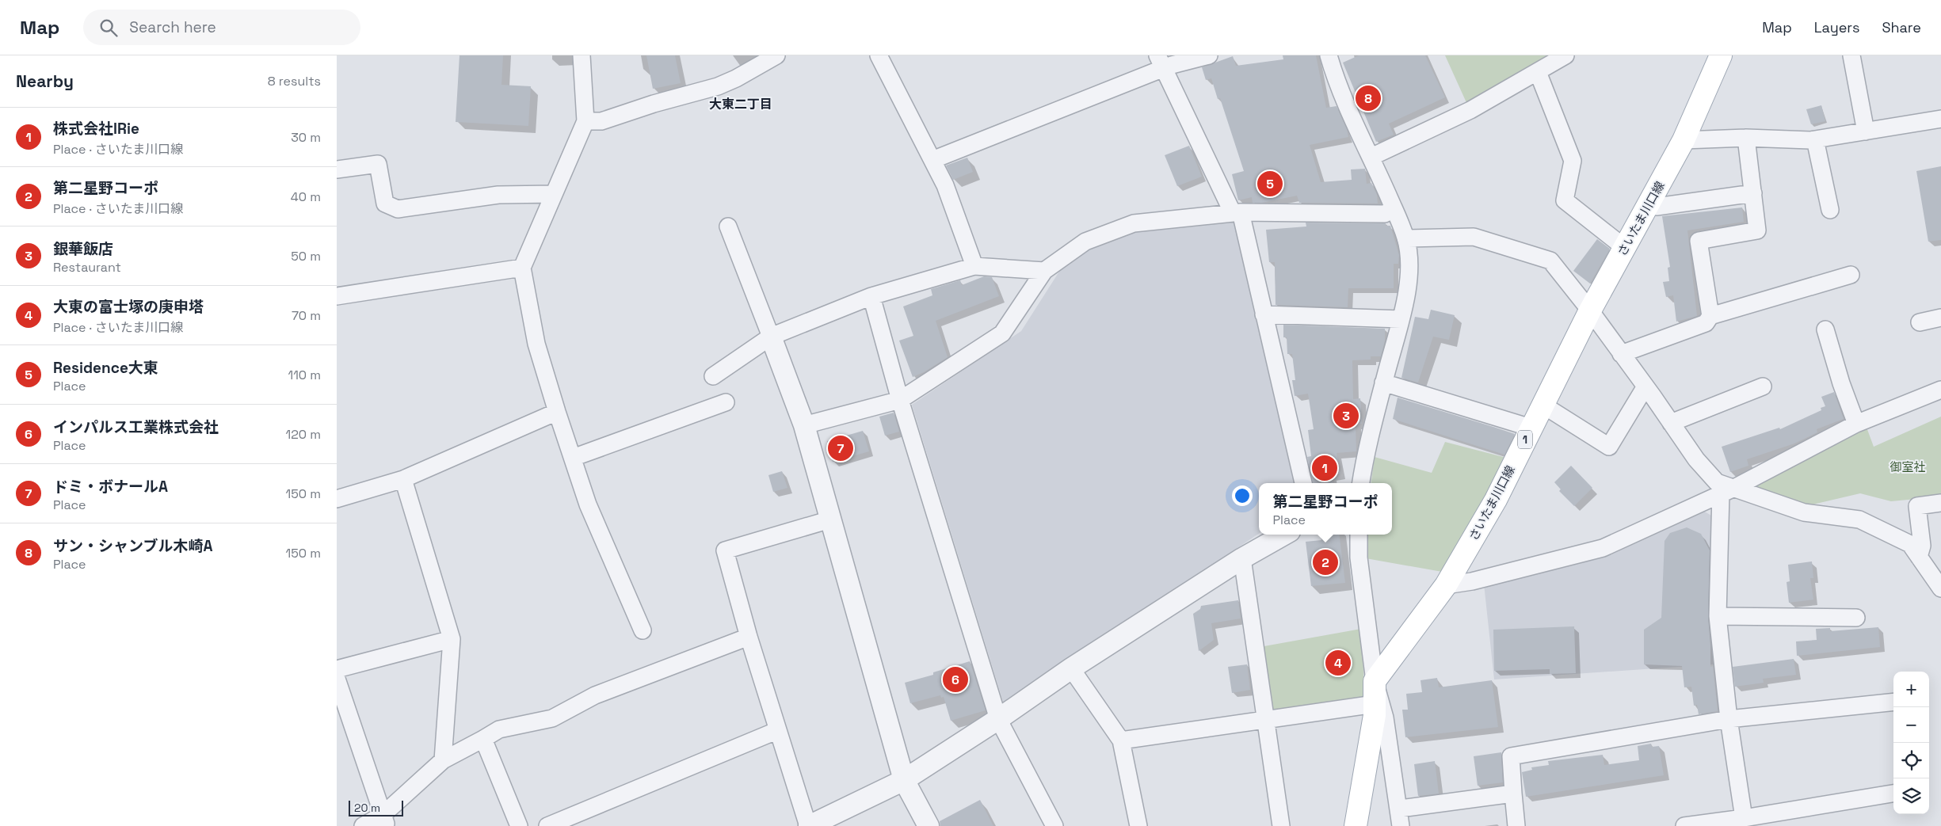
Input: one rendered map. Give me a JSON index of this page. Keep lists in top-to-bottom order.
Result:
{
  "streets": {
    "main road": ["さいたま川口線", "1"]
  },
  "districts": ["大東二丁目"],
  "parks": ["御室社"],
  "scale_bar": "20 m",
  "page": {
    "header": "Map",
    "search": "Search here",
    "nav": ["Map", "Layers", "Share"],
    "heading": ["Nearby", "8 results"],
    "pins": [
      "8",
      "5",
      "3",
      "7",
      "1",
      "2",
      "4",
      "6"
    ],
    "list": [
      {
        "mark": "1",
        "name": "株式会社IRie",
        "note": "Place · さいたま川口線",
        "value": "30 m"
      },
      {
        "mark": "2",
        "name": "第二星野コーポ",
        "note": "Place · さいたま川口線",
        "value": "40 m"
      },
      {
        "mark": "3",
        "name": "銀華飯店",
        "note": "Restaurant",
        "value": "50 m"
      },
      {
        "mark": "4",
        "name": "大東の富士塚の庚申塔",
        "note": "Place · さいたま川口線",
        "value": "70 m"
      },
      {
        "mark": "5",
        "name": "Residence大東",
        "note": "Place",
        "value": "110 m"
      },
      {
        "mark": "6",
        "name": "インパルス工業株式会社",
        "note": "Place",
        "value": "120 m"
      },
      {
        "mark": "7",
        "name": "ドミ・ボナールA",
        "note": "Place",
        "value": "150 m"
      },
      {
        "mark": "8",
        "name": "サン・シャンブル木崎A",
        "note": "Place",
        "value": "150 m"
      }
    ],
    "popup": ["第二星野コーポ", "Place"],
    "map_buttons": ["+", "−"],
    "scale": "20 m"
  }
}
